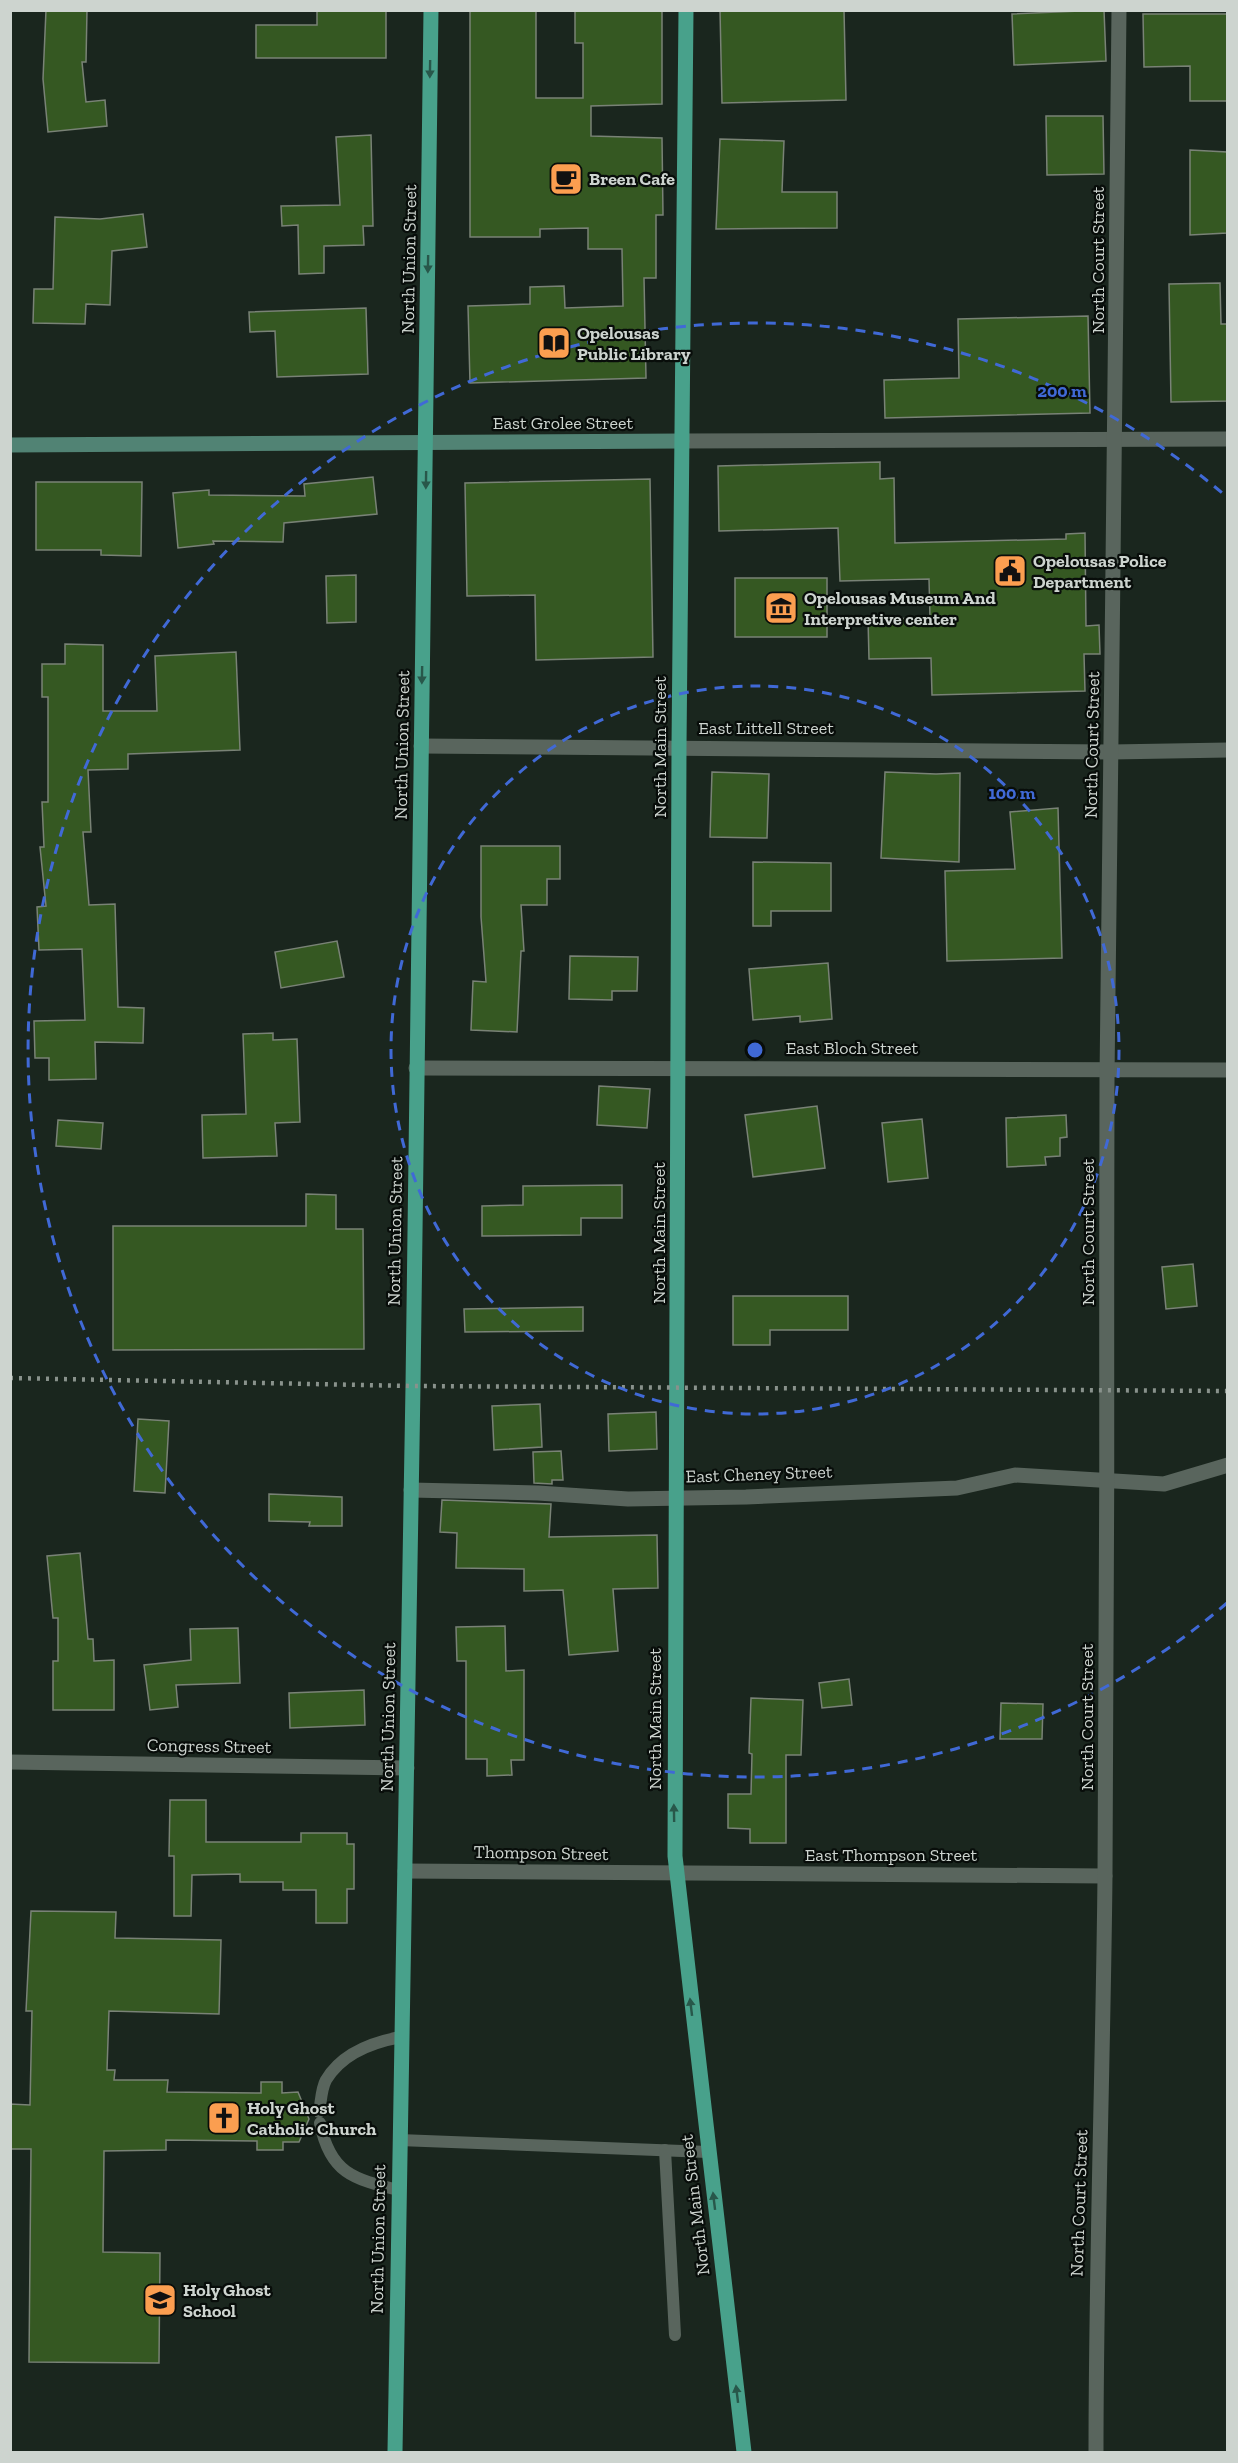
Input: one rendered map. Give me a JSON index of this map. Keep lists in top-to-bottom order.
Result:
{
  "streets": {
    "main road": ["North Union Street", "North Main Street"],
    "street": [
      "North Court Street",
      "East Grolee Street",
      "East Littell Street",
      "East Bloch Street",
      "East Cheney Street",
      "Congress Street",
      "Thompson Street",
      "East Thompson Street"
    ]
  },
  "crossings": [
    ["North Union Street", "East Grolee Street"],
    ["North Union Street", "East Littell Street"],
    ["North Union Street", "East Bloch Street"],
    ["North Union Street", "East Cheney Street"],
    ["North Union Street", "Congress Street"],
    ["North Union Street", "Thompson Street"],
    ["North Court Street", "East Grolee Street"],
    ["North Court Street", "East Littell Street"],
    ["North Court Street", "East Bloch Street"],
    ["North Court Street", "East Cheney Street"],
    ["North Court Street", "East Thompson Street"],
    ["East Grolee Street", "North Main Street"],
    ["East Littell Street", "North Main Street"],
    ["North Main Street", "East Bloch Street"],
    ["North Main Street", "East Cheney Street"],
    ["North Main Street", "Thompson Street"],
    ["North Main Street", "East Thompson Street"],
    ["Thompson Street", "East Thompson Street"]
  ],
  "one_way": ["North Main Street"],
  "places": {
    "cafe": ["Breen Cafe"],
    "library": ["Opelousas Public Library"],
    "public building": ["Opelousas Police Department"],
    "museum": ["Opelousas Museum And Interpretive center"],
    "church": ["Holy Ghost Catholic Church"],
    "school or university": ["Holy Ghost School"]
  },
  "rings": ["200 m", "100 m"]
}
